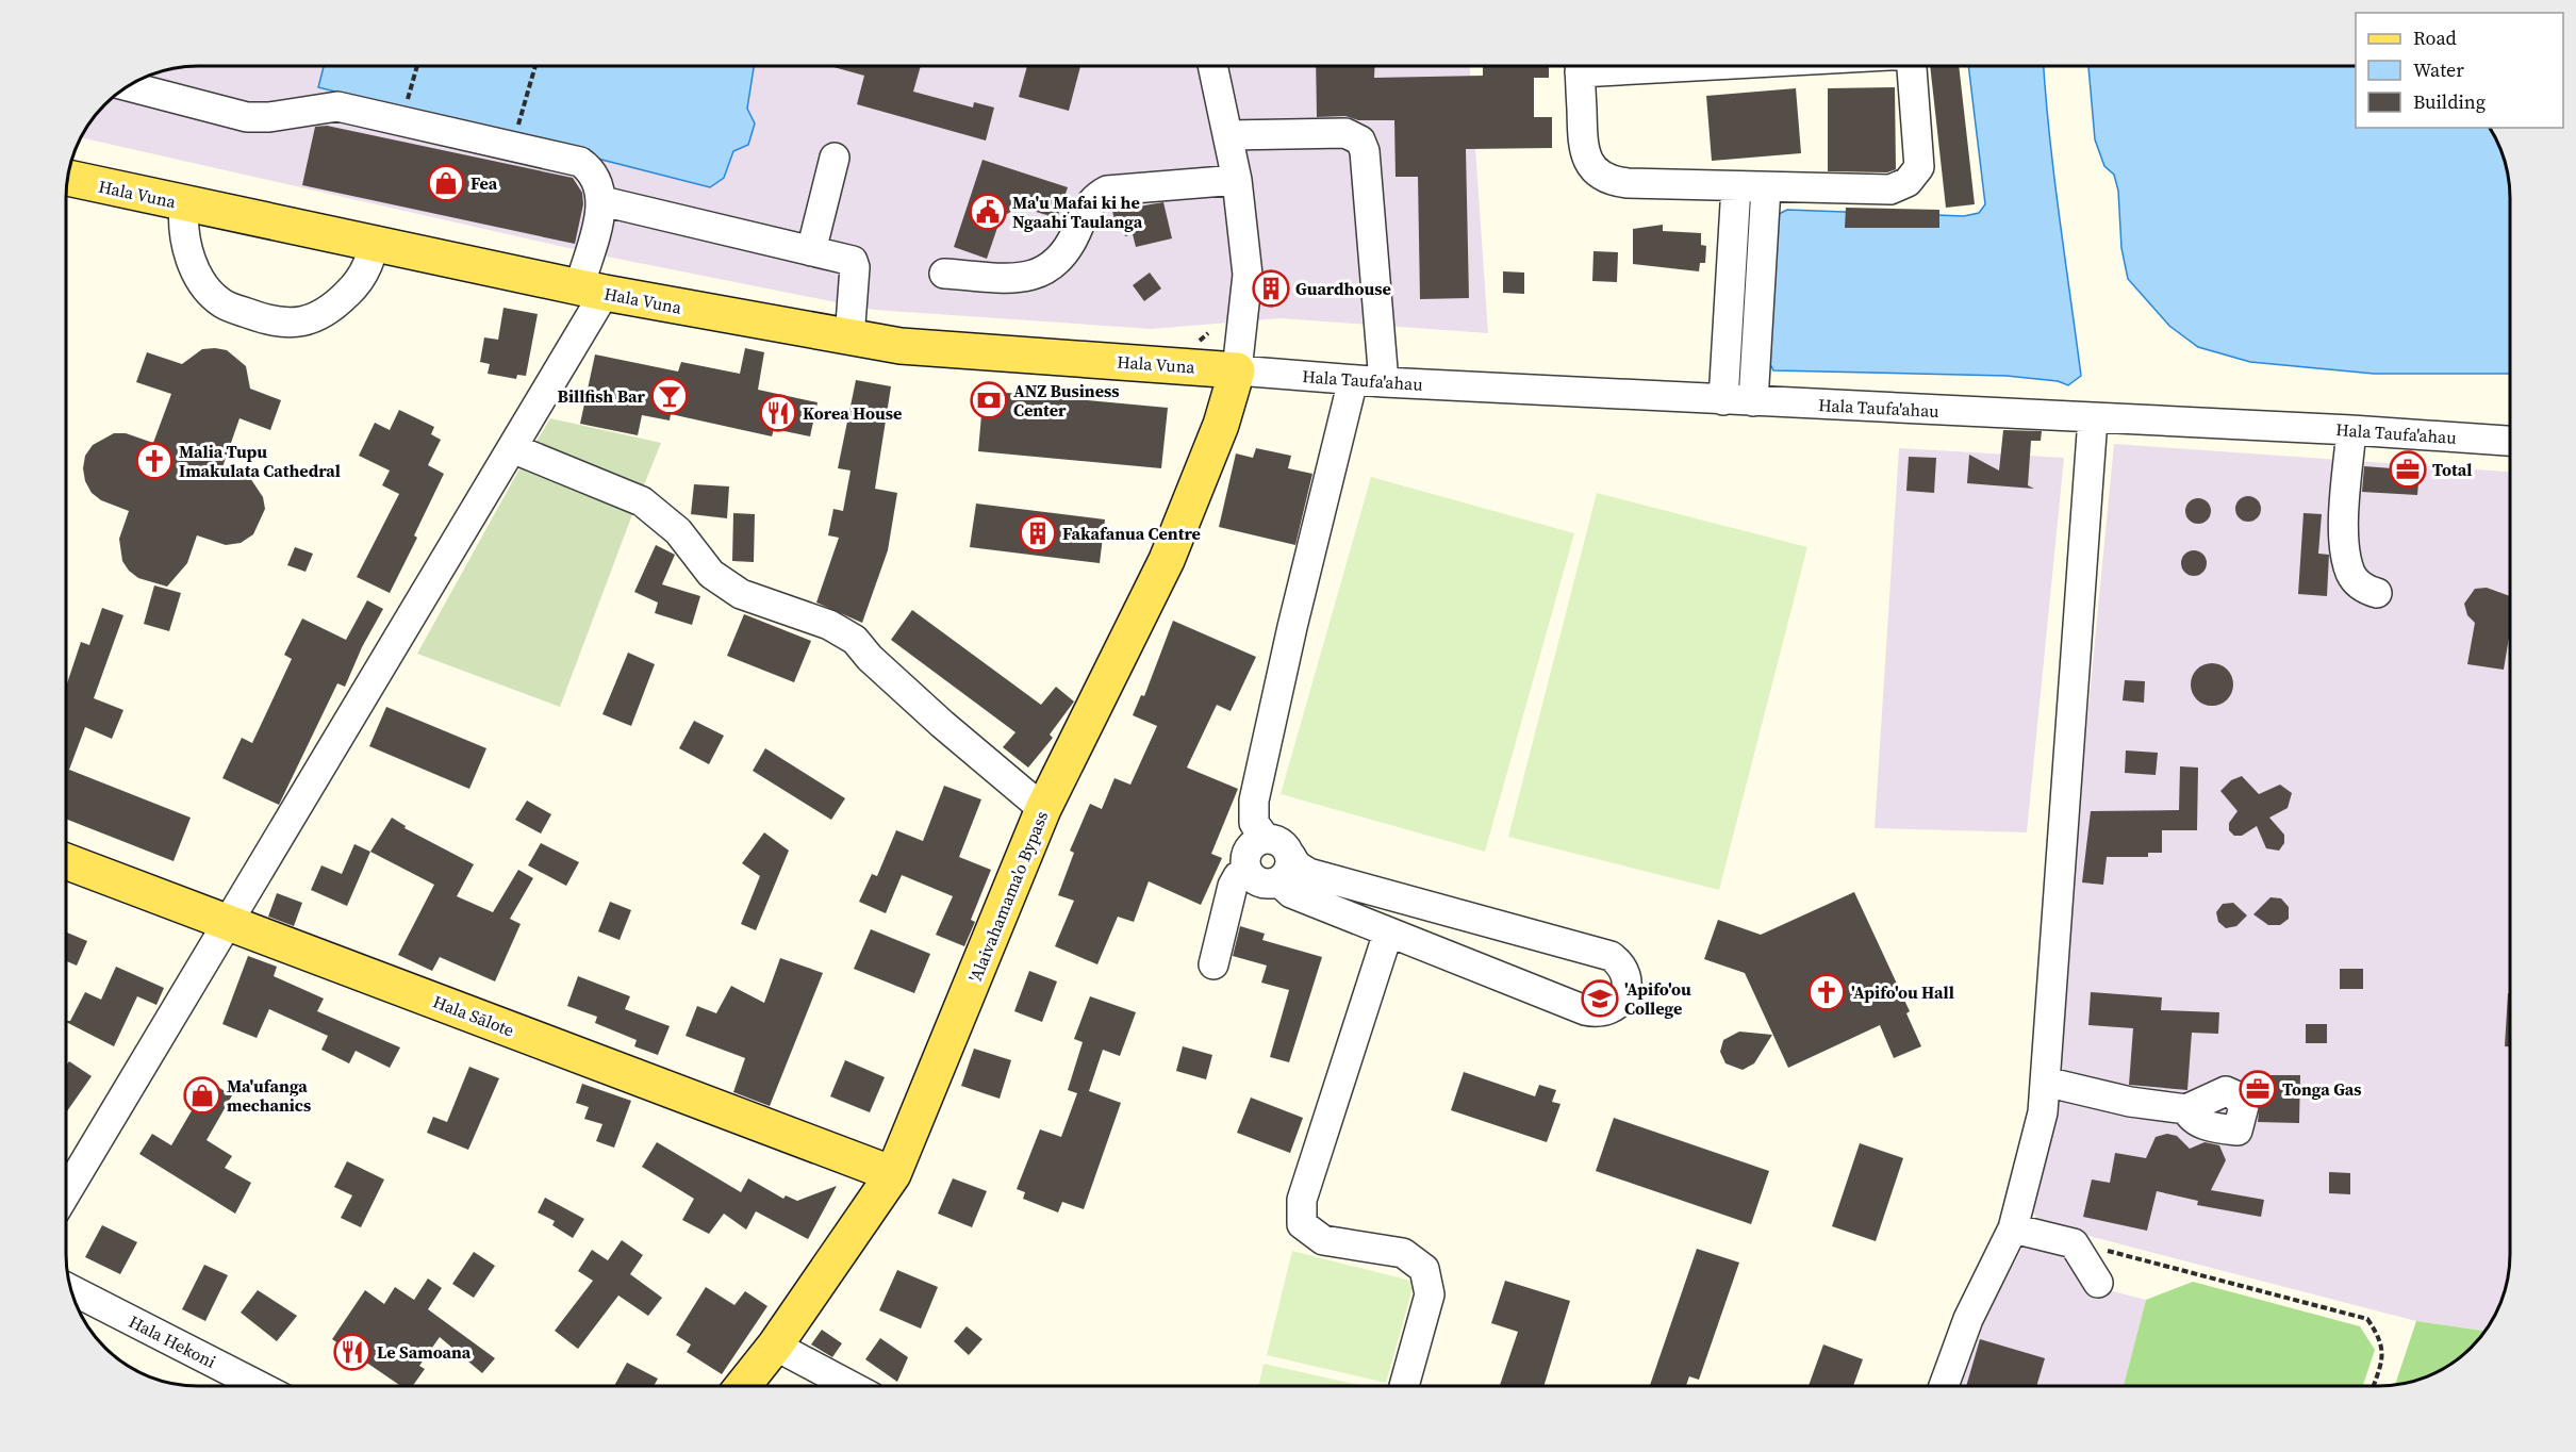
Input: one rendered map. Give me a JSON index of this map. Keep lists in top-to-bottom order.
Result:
{
  "streets": {
    "main road": ["Hala Vuna", "'Alaivahamama'o Bypass", "Hala Sālote"],
    "street": ["Hala Taufa'ahau", "Hala Hekoni"]
  },
  "crossings": [
    ["Hala Vuna", "Hala Taufa'ahau"],
    ["Hala Vuna", "'Alaivahamama'o Bypass"],
    ["Hala Taufa'ahau", "'Alaivahamama'o Bypass"],
    ["'Alaivahamama'o Bypass", "Hala Sālote"]
  ],
  "places": {
    "shop": ["Fea", "Ma'ufanga mechanics"],
    "public building": ["Ma'u Mafai ki he Ngaahi Taulanga"],
    "building": ["Guardhouse", "Fakafanua Centre"],
    "bar": ["Billfish Bar"],
    "bank": ["ANZ Business Center"],
    "restaurant": ["Korea House", "Le Samoana"],
    "church": ["Malia Tupu Imakulata Cathedral", "'Apifo'ou Hall"],
    "office": ["Total", "Tonga Gas"],
    "school or university": ["'Apifo'ou College"]
  },
  "legend": ["Road", "Water", "Building"]
}
